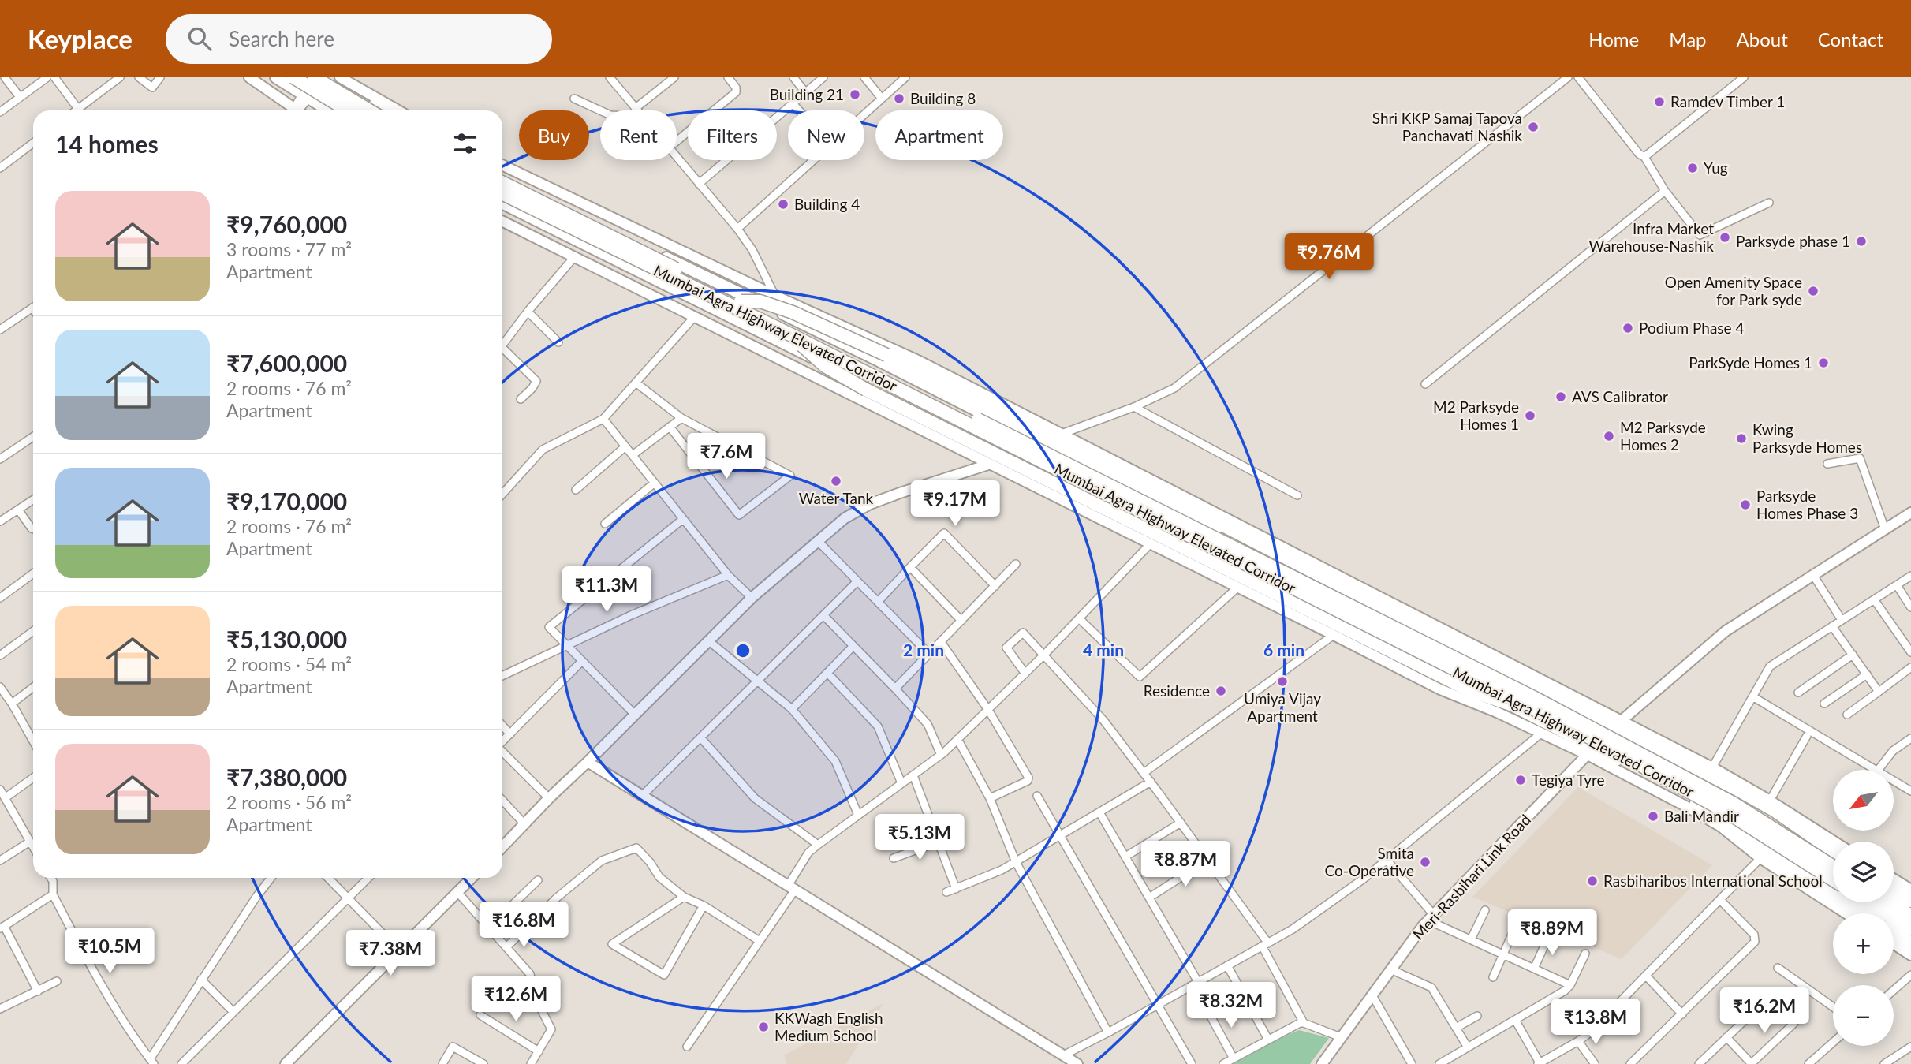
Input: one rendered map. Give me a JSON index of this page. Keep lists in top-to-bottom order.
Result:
{
  "streets": {
    "highway": ["Mumbai Agra Highway Elevated Corridor"],
    "street": ["Meri-Rasbihari Link Road"]
  },
  "places": [
    "Building 21",
    "Building 8",
    "Ramdev Timber 1",
    "Shri KKP Samaj Tapova Panchavati Nashik",
    "Yug",
    "Building 4",
    "Infra Market Warehouse-Nashik",
    "Parksyde phase 1",
    "Open Amenity Space for Park syde",
    "Podium Phase 4",
    "ParkSyde Homes 1",
    "AVS Calibrator",
    "M2 Parksyde Homes 1",
    "M2 Parksyde Homes 2",
    "Kwing Parksyde Homes",
    "Water Tank",
    "Parksyde Homes Phase 3",
    "Umiya Vijay Apartment",
    "Residence",
    "Tegiya Tyre",
    "Bali Mandir",
    "Smita Co-Operative",
    "Rasbiharibos International School",
    "KKWagh English Medium School"
  ],
  "north": "bottom left",
  "page": {
    "header": "Keyplace",
    "search": "Search here",
    "nav": [
      "Home",
      "Map",
      "About",
      "Contact"
    ],
    "chip": [
      "Buy",
      "Rent",
      "Filters",
      "New",
      "Apartment"
    ],
    "heading": "14 homes",
    "list": [
      {
        "name": "₹9,760,000",
        "note": "3 rooms · 77 m² · Apartment"
      },
      {
        "name": "₹7,600,000",
        "note": "2 rooms · 76 m² · Apartment"
      },
      {
        "name": "₹9,170,000",
        "note": "2 rooms · 76 m² · Apartment"
      },
      {
        "name": "₹5,130,000",
        "note": "2 rooms · 54 m² · Apartment"
      },
      {
        "name": "₹7,380,000",
        "note": "2 rooms · 56 m² · Apartment"
      }
    ],
    "price": [
      "₹9.76M",
      "₹7.6M",
      "₹9.17M",
      "₹11.3M",
      "₹5.13M",
      "₹8.87M",
      "₹16.8M",
      "₹8.89M",
      "₹10.5M",
      "₹7.38M",
      "₹12.6M",
      "₹8.32M",
      "₹16.2M",
      "₹13.8M"
    ],
    "map_buttons": ["+", "−"]
  },
  "rings": ["2 min", "4 min", "6 min"]
}
